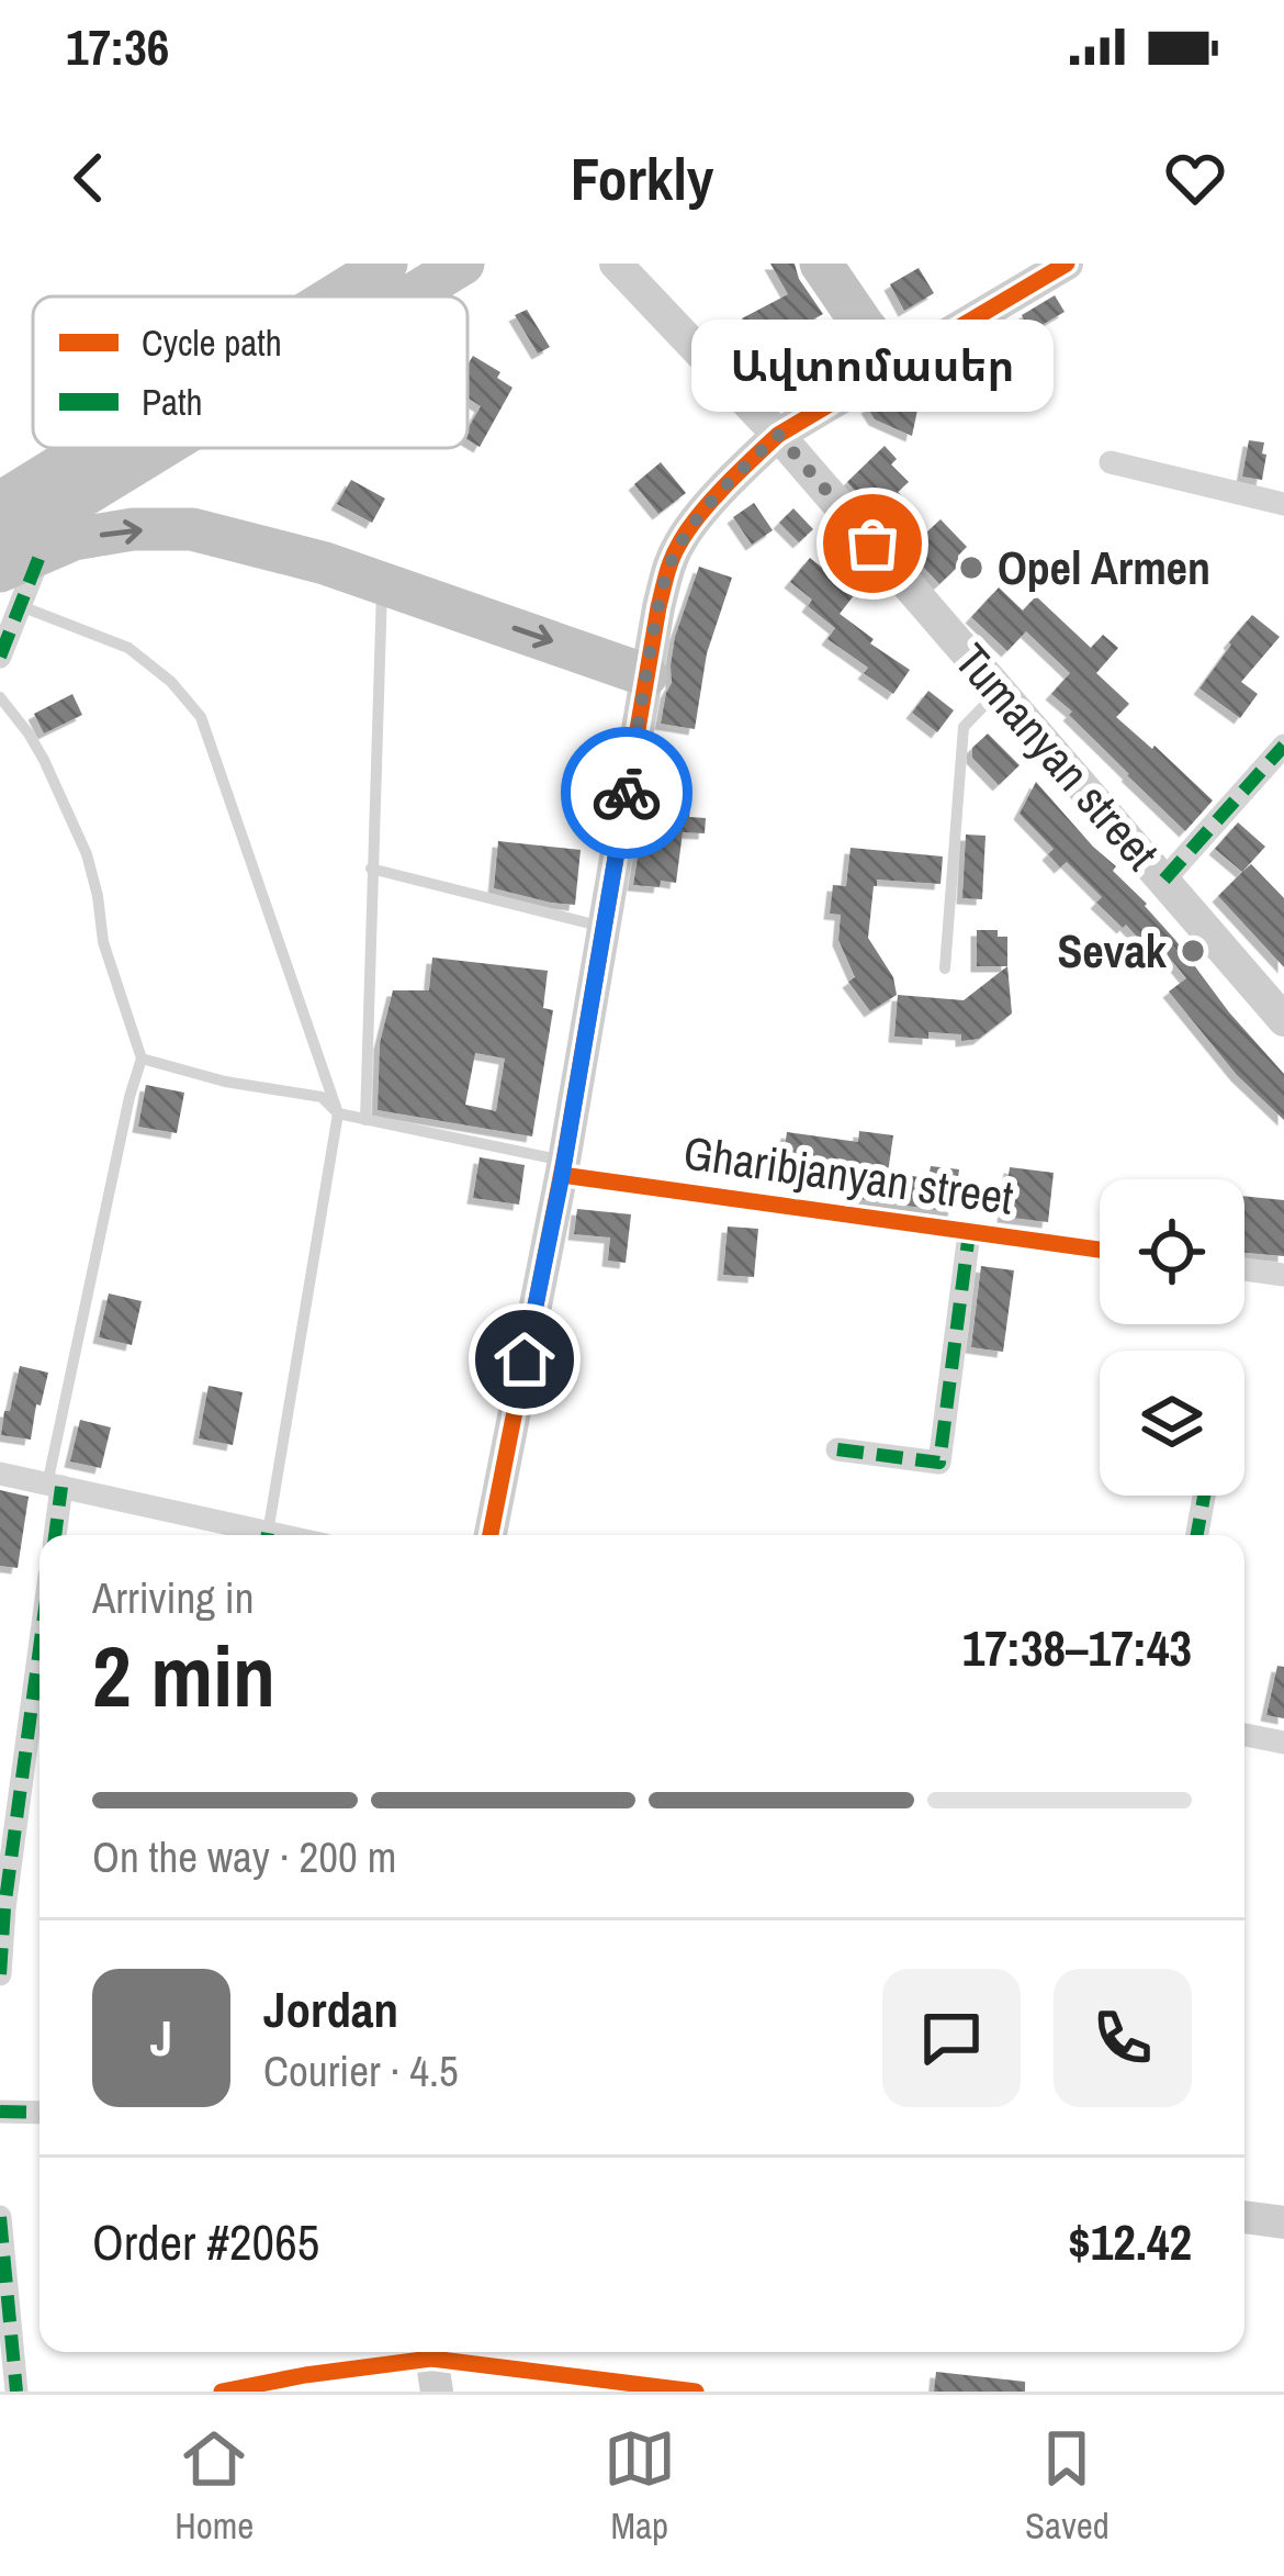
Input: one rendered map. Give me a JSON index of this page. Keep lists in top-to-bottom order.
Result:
{
  "streets": {
    "street": ["Tumanyan street", "Gharibjanyan street"]
  },
  "places": ["Ավտոմասեր", "Opel Armen", "Sevak"],
  "legend": ["Cycle path", "Path"],
  "page": {
    "status": "17:36",
    "header": "Forkly",
    "bubble": "Ավտոմասեր",
    "heading": ["2 min", "Arriving in", "17:38–17:43"],
    "panel": [
      "Jordan",
      "Courier · 4.5",
      "Order #2065",
      "$12.42"
    ],
    "bar": "On the way · 200 m",
    "round": "J",
    "tabs": ["Home", "Map", "Saved"]
  }
}
